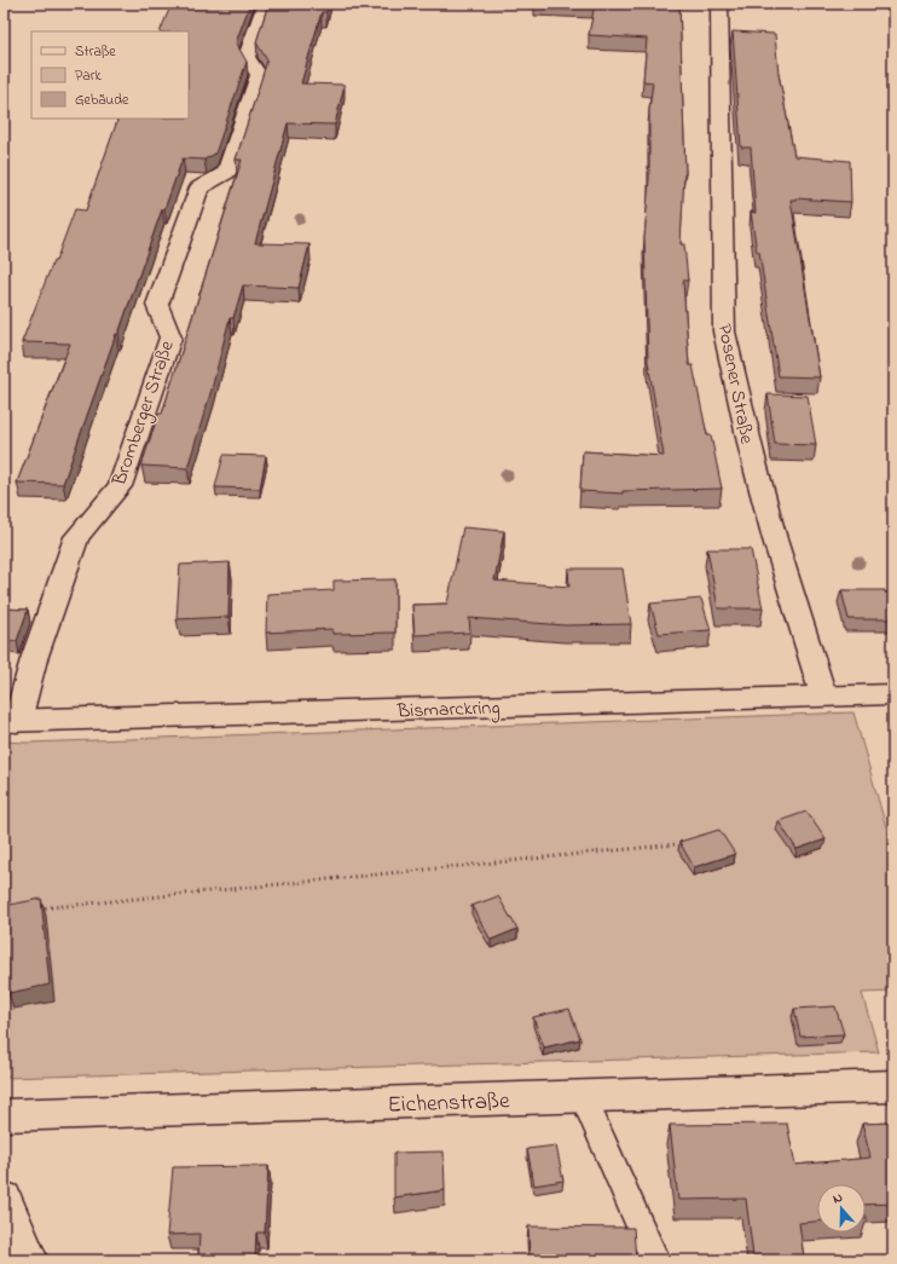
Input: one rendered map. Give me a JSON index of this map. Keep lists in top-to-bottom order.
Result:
{
  "streets": {
    "street": [
      "Posener Straße",
      "Bromberger Straße",
      "Bismarckring",
      "Eichenstraße"
    ]
  },
  "crossings": [
    ["Posener Straße", "Bismarckring"],
    ["Bromberger Straße", "Bismarckring"]
  ],
  "legend": ["Straße", "Park", "Gebäude"],
  "north": "top"
}
